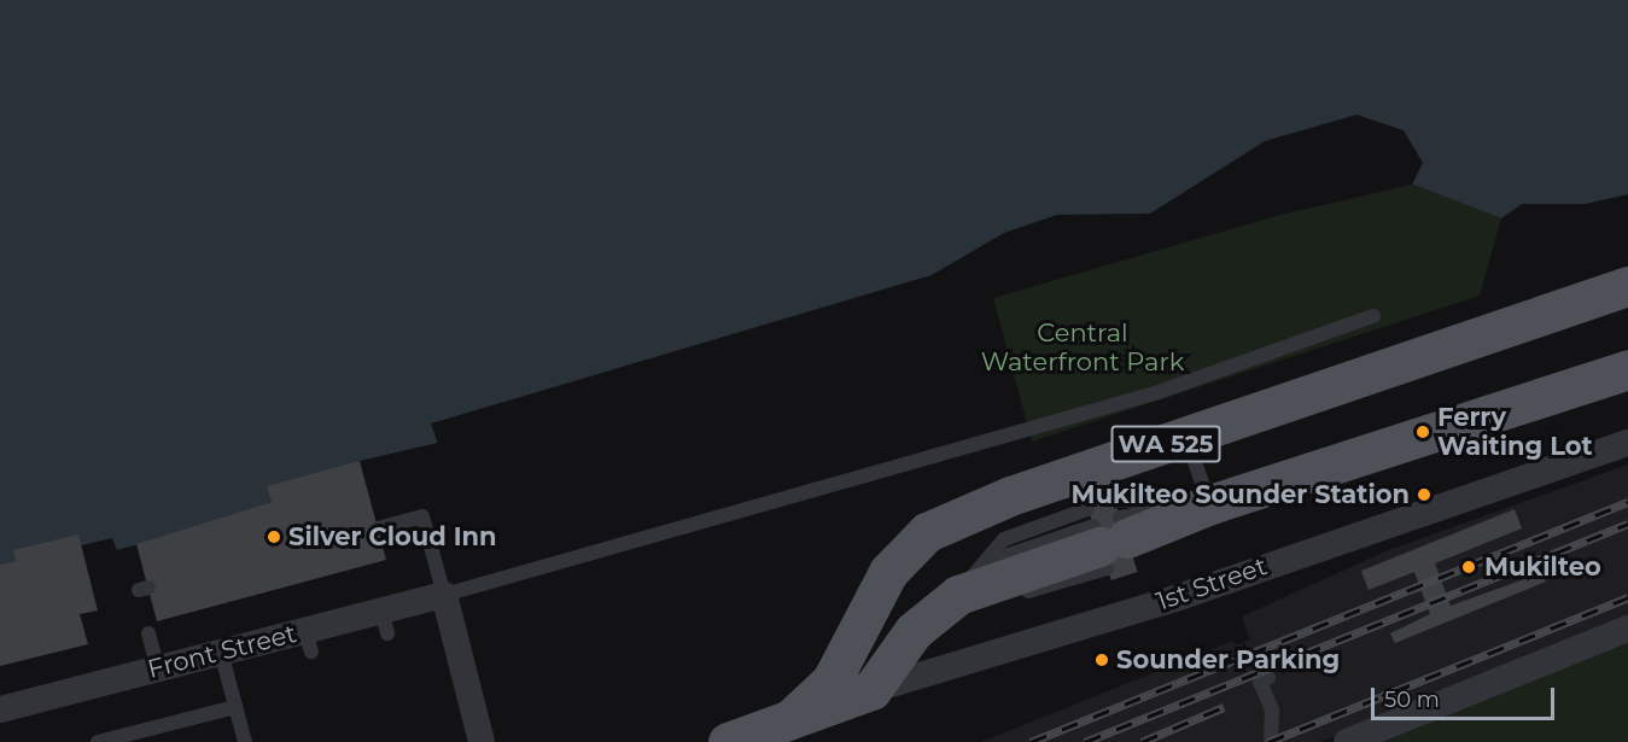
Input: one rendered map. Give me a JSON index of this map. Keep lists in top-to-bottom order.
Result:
{
  "streets": {
    "main road": ["WA 525", "1st Street"],
    "street": ["Front Street"]
  },
  "crossings": [
    ["WA 525", "1st Street"]
  ],
  "parks": ["Central Waterfront Park"],
  "places": [
    "Ferry Waiting Lot",
    "Mukilteo Sounder Station",
    "Silver Cloud Inn",
    "Mukilteo",
    "Sounder Parking"
  ],
  "scale_bar": "50 m"
}
